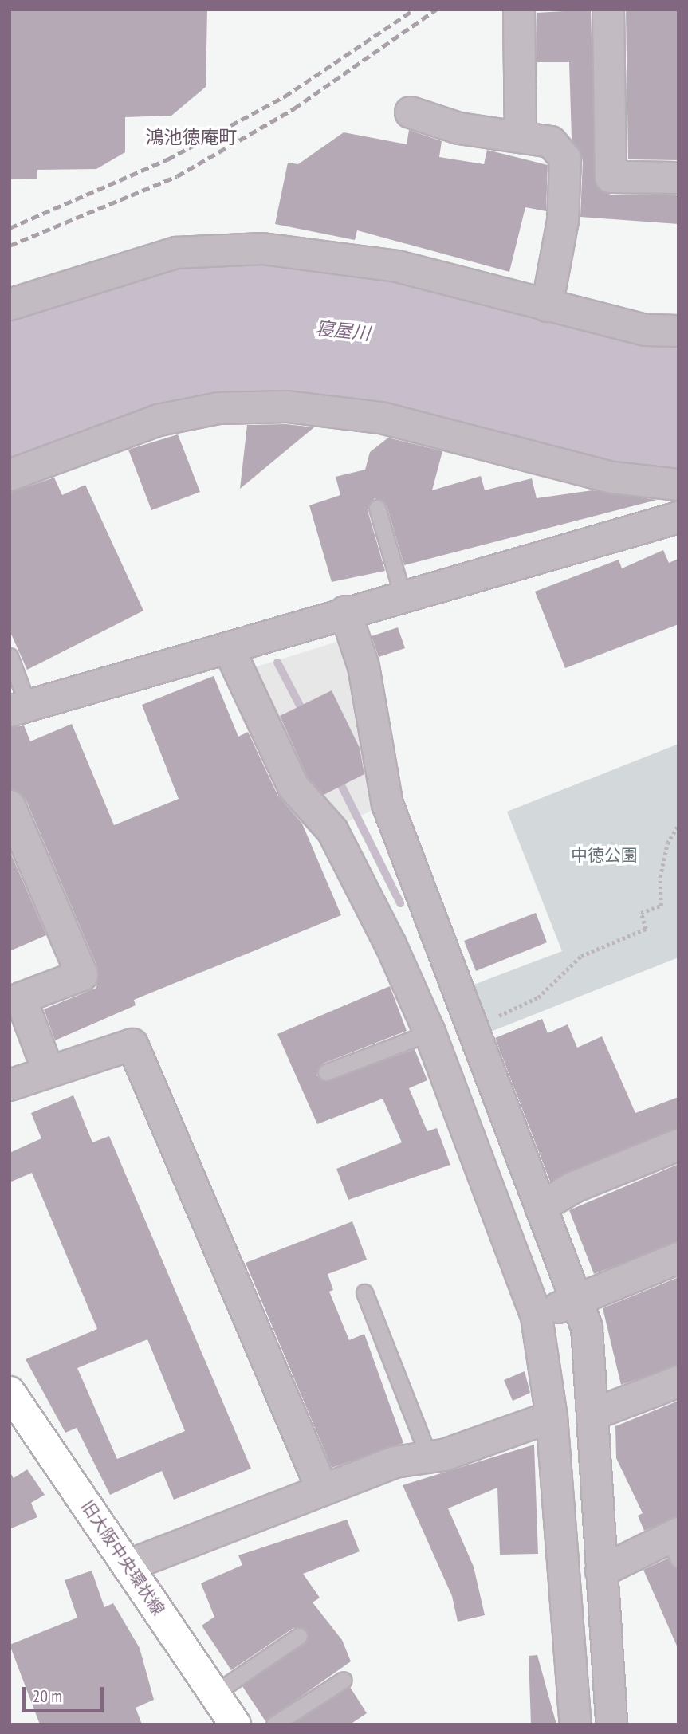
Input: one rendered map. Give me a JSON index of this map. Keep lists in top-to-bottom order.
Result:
{
  "streets": {
    "main road": ["旧大阪中央環状線"]
  },
  "districts": ["鴻池徳庵町"],
  "water": ["寝屋川"],
  "parks": ["中徳公園"],
  "scale_bar": "20 m"
}
